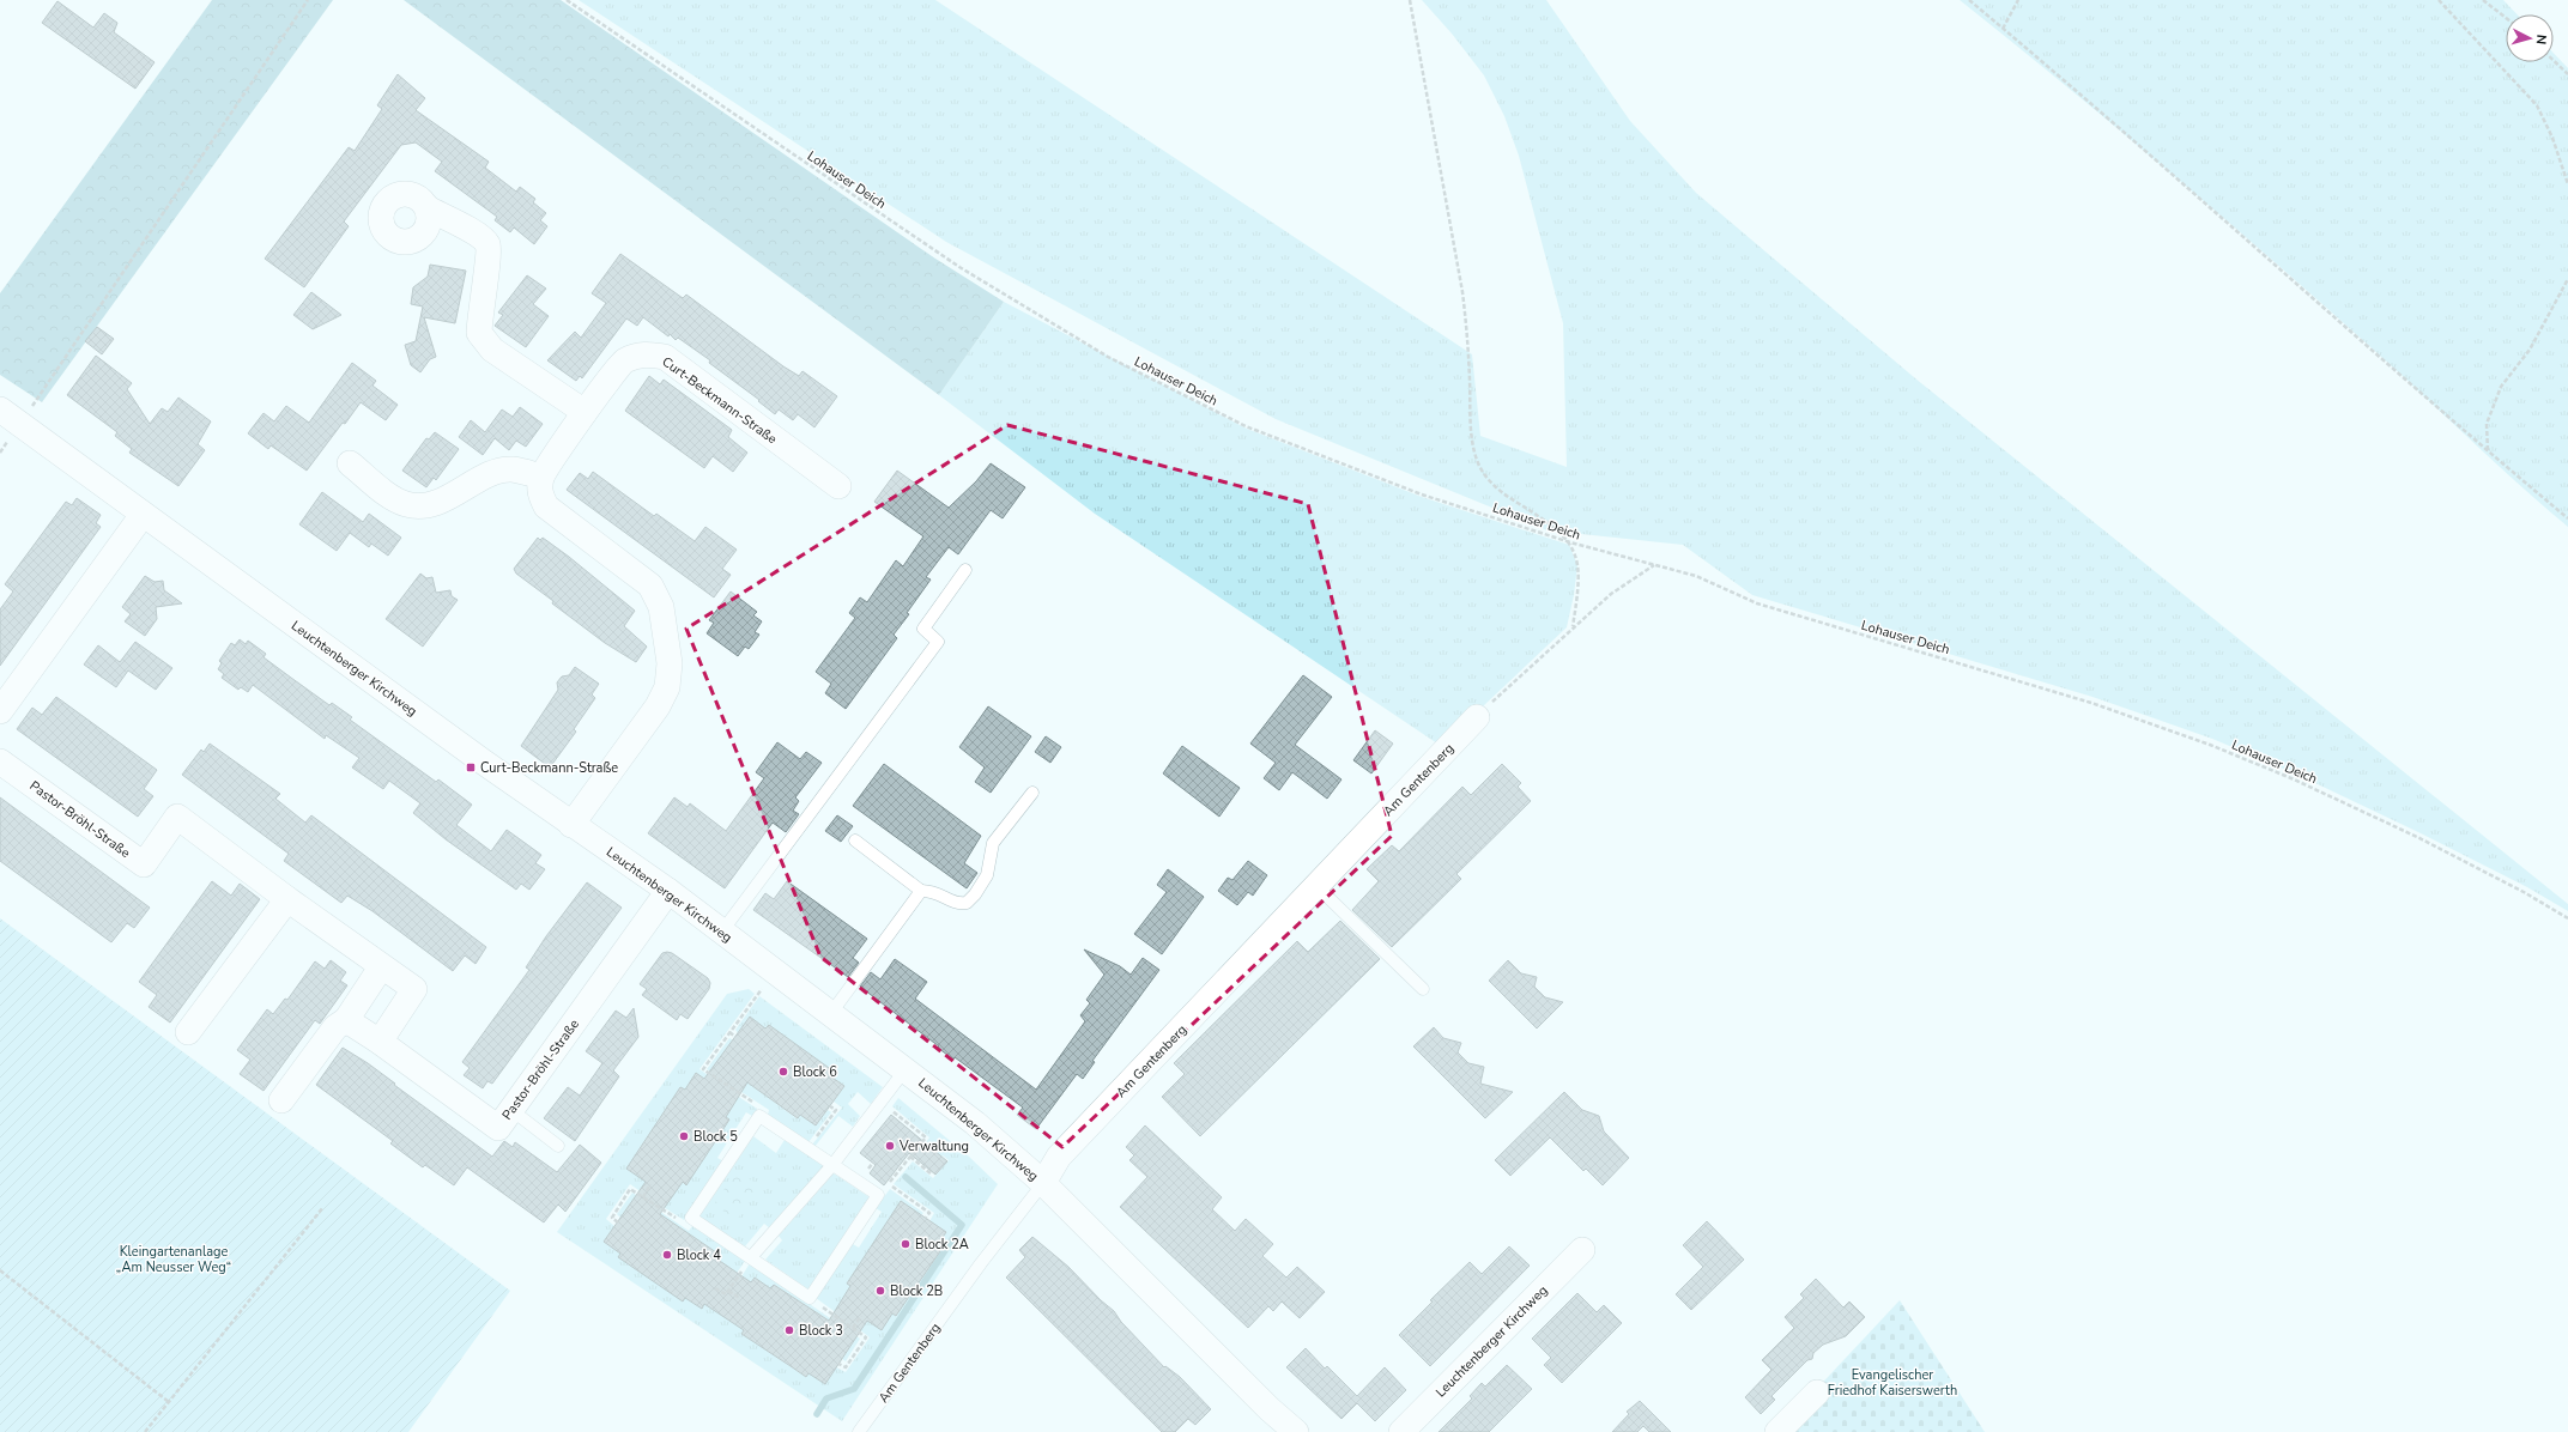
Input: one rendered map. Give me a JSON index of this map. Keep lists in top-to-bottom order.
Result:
{
  "streets": {
    "street": [
      "Curt-Beckmann-Straße",
      "Leuchtenberger Kirchweg",
      "Am Gentenberg",
      "Pastor-Bröhl-Straße"
    ],
    "path": ["Lohauser Deich"]
  },
  "crossings": [
    ["Leuchtenberger Kirchweg", "Am Gentenberg"],
    ["Leuchtenberger Kirchweg", "Pastor-Bröhl-Straße"]
  ],
  "parks": ["Kleingartenanlage „Am Neusser Weg“", "Evangelischer Friedhof Kaiserswerth"],
  "places": {
    "transit": ["Curt-Beckmann-Straße"],
    "other": [
      "Block 6",
      "Block 5",
      "Verwaltung",
      "Block 2A",
      "Block 4",
      "Block 2B",
      "Block 3"
    ]
  },
  "north": "right"
}
